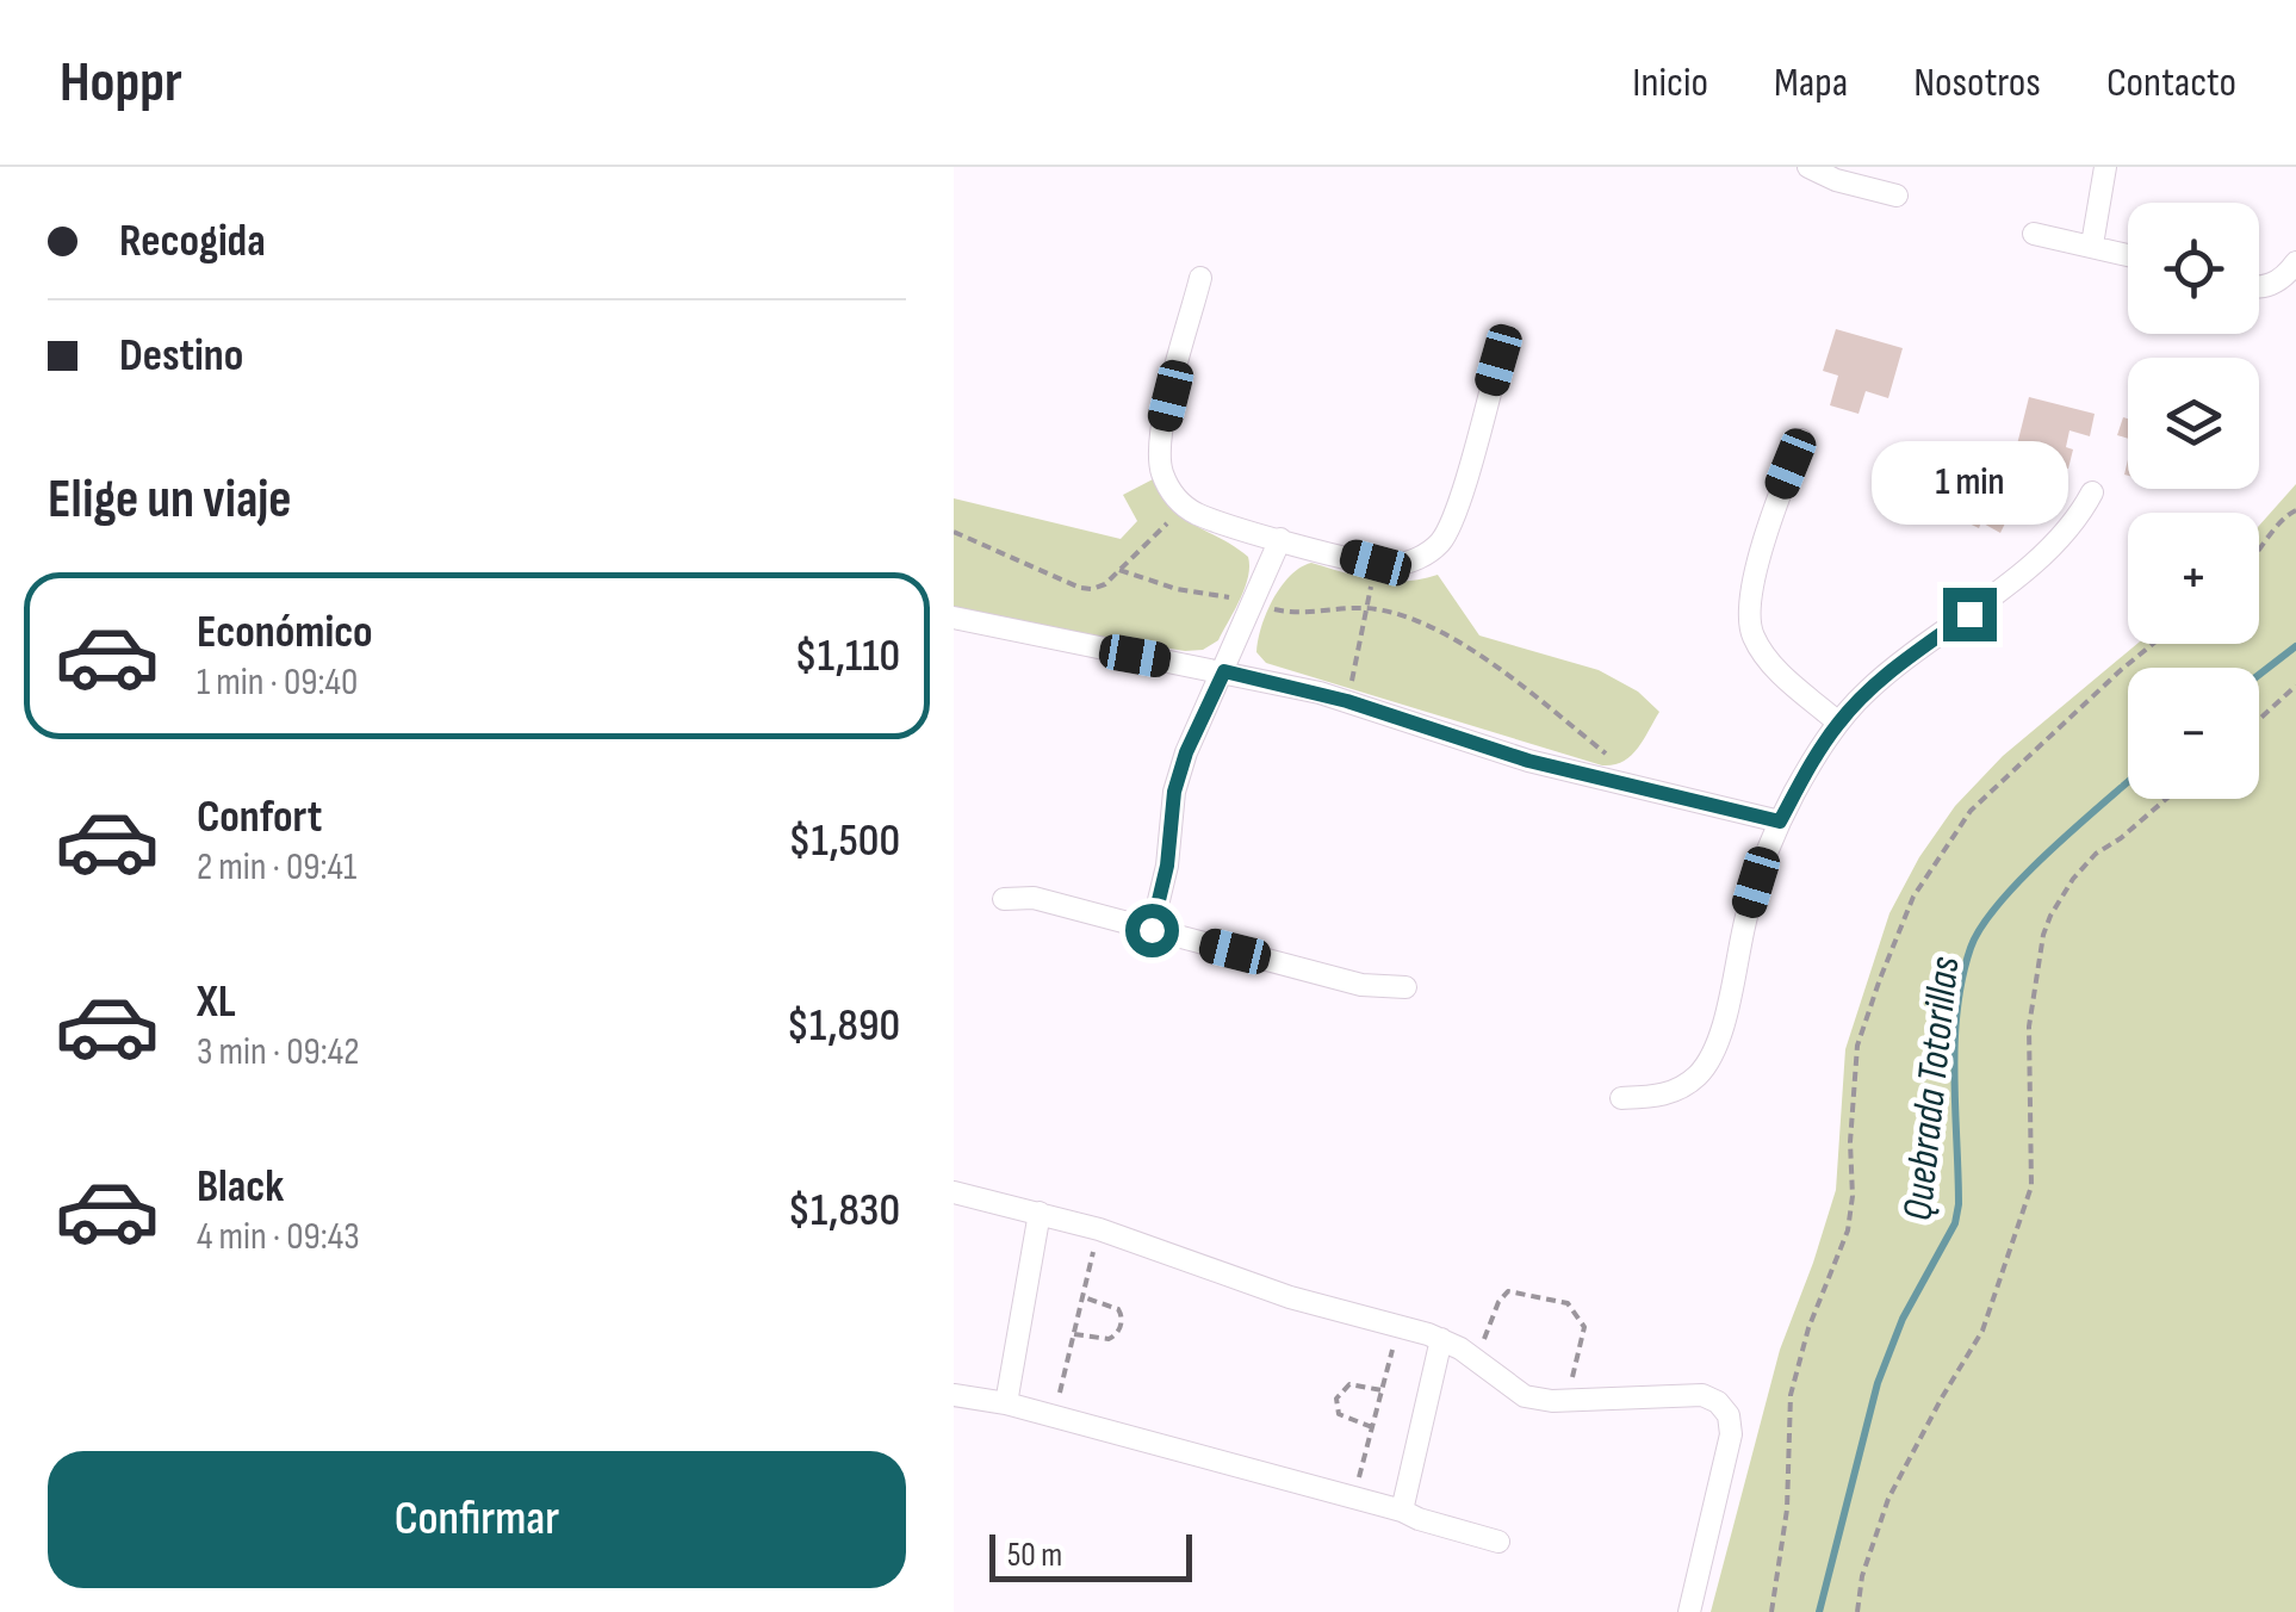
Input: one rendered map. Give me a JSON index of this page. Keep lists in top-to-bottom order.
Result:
{
  "water": ["Quebrada Totorillas"],
  "scale_bar": "50 m",
  "page": {
    "header": "Hoppr",
    "nav": [
      "Inicio",
      "Mapa",
      "Nosotros",
      "Contacto"
    ],
    "banner": ["Recogida", "Destino"],
    "map_buttons": ["+", "−"],
    "heading": "Elige un viaje",
    "bubble": "1 min",
    "list": [
      {
        "name": "Económico",
        "note": "1 min · 09:40",
        "value": "$1,110"
      },
      {
        "name": "Confort",
        "note": "2 min · 09:41",
        "value": "$1,500"
      },
      {
        "name": "XL",
        "note": "3 min · 09:42",
        "value": "$1,890"
      },
      {
        "name": "Black",
        "note": "4 min · 09:43",
        "value": "$1,830"
      }
    ],
    "buttons": "Confirmar",
    "scale": "50 m"
  }
}
